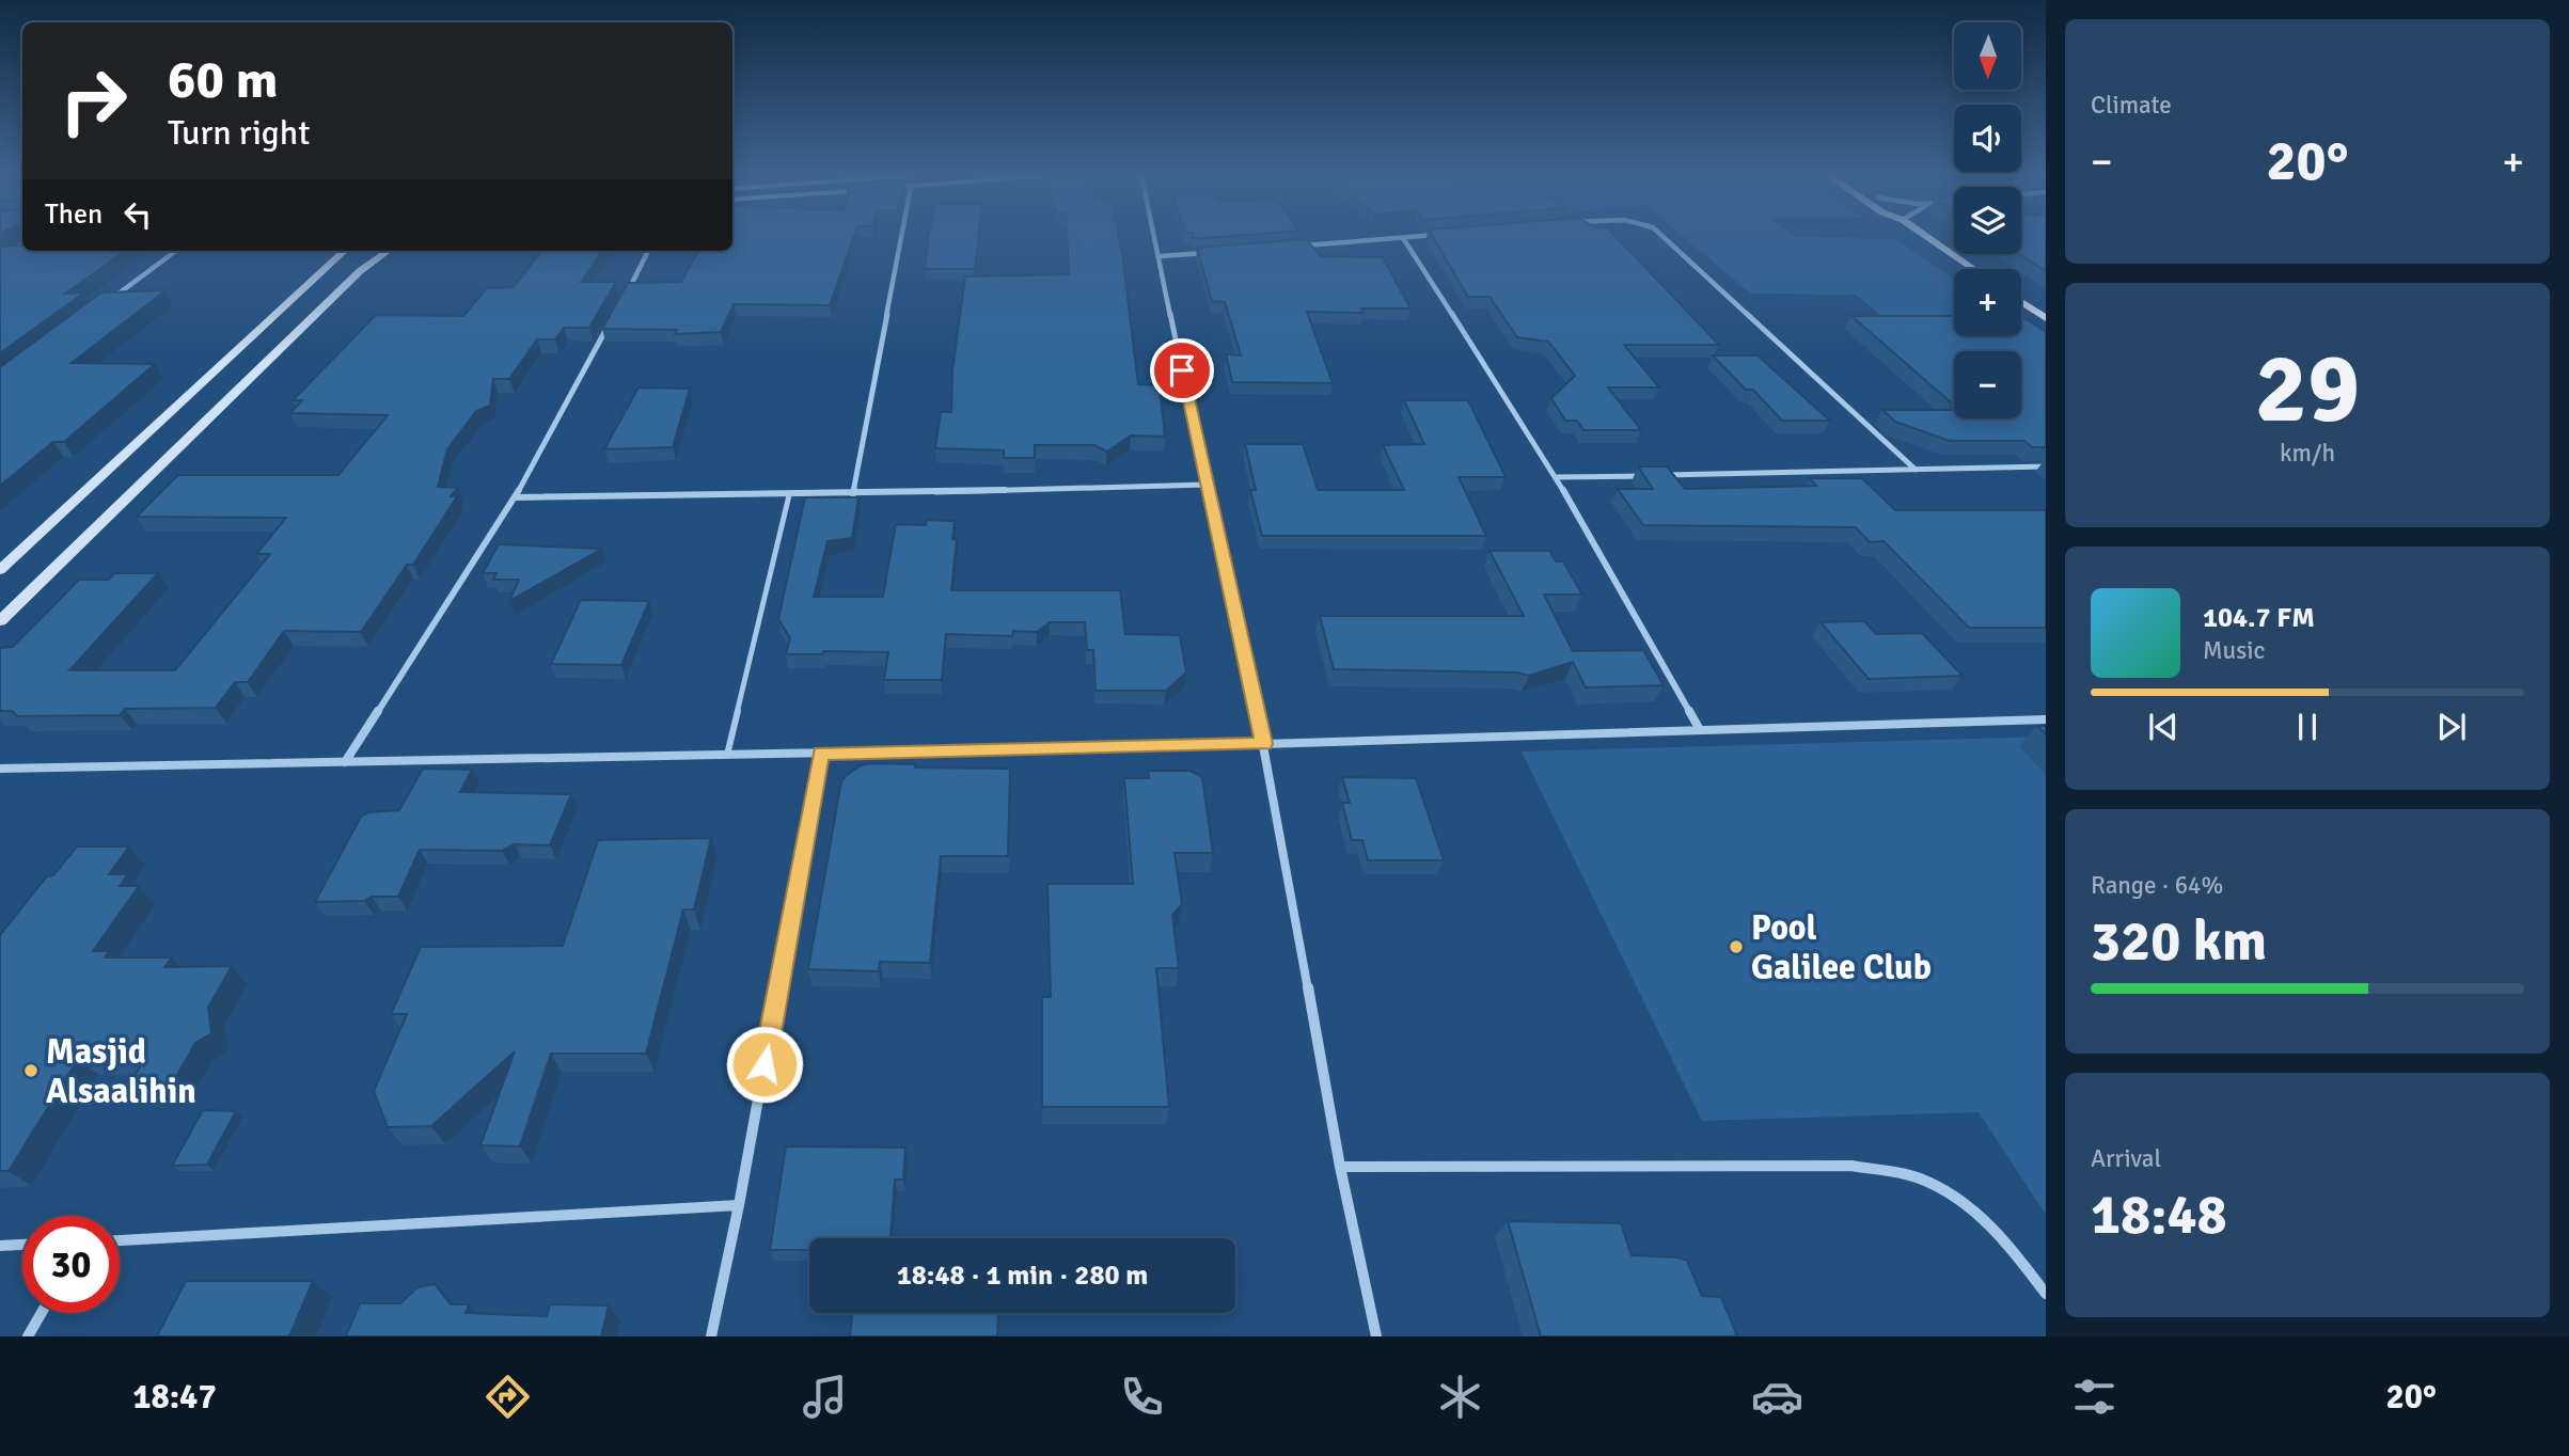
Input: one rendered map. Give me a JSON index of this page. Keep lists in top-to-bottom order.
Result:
{
  "places": ["Pool Galilee Club", "Masjid Alsaalihin"],
  "north": "bottom",
  "page": {
    "tile": [
      "Climate",
      ["29", "km/h"],
      ["Range · 64%", "320 km"],
      ["Arrival", "18:48"]
    ],
    "map_buttons": ["+", "−"],
    "turn": ["60 m", "Turn right"],
    "heat": ["−", "20°", "+"],
    "then": "Then",
    "song": ["104.7 FM", "Music"],
    "limit": "30",
    "trip": "18:48 · 1 min · 280 m",
    "tabs": ["18:47", "20°"]
  }
}
